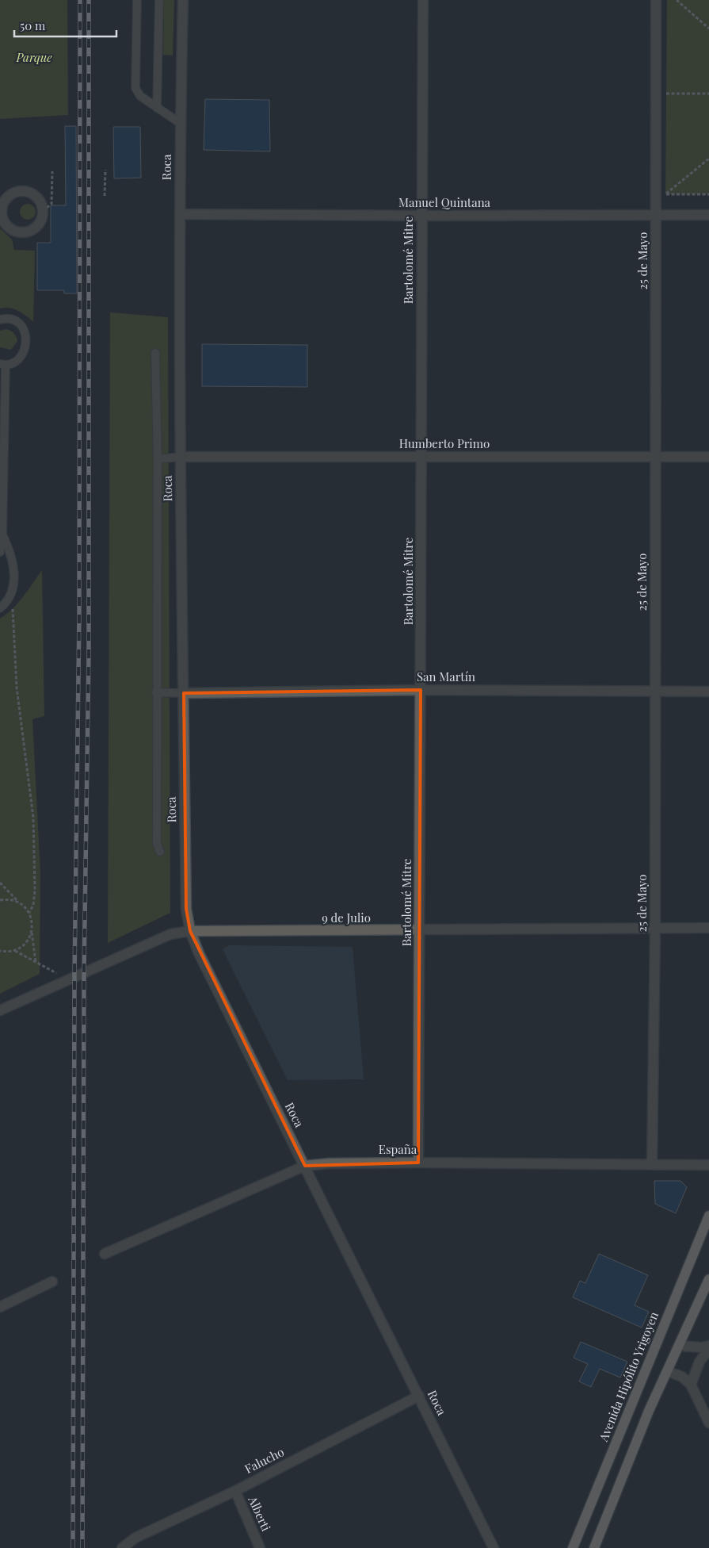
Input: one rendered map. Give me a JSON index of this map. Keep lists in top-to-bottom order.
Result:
{
  "streets": {
    "main road": ["Avenida Hipólito Yrigoyen"],
    "street": [
      "Roca",
      "Manuel Quintana",
      "Bartolomé Mitre",
      "25 de Mayo",
      "Humberto Primo",
      "San Martín",
      "9 de Julio",
      "España",
      "Falucho",
      "Alberti"
    ]
  },
  "crossings": [
    ["Roca", "Manuel Quintana"],
    ["Roca", "Humberto Primo"],
    ["Roca", "San Martín"],
    ["Roca", "9 de Julio"],
    ["Roca", "España"],
    ["Roca", "Falucho"],
    ["Manuel Quintana", "Bartolomé Mitre"],
    ["Manuel Quintana", "25 de Mayo"],
    ["Bartolomé Mitre", "Humberto Primo"],
    ["Bartolomé Mitre", "San Martín"],
    ["Bartolomé Mitre", "9 de Julio"],
    ["Bartolomé Mitre", "España"],
    ["25 de Mayo", "Humberto Primo"],
    ["25 de Mayo", "San Martín"],
    ["25 de Mayo", "9 de Julio"],
    ["25 de Mayo", "España"],
    ["Falucho", "Alberti"]
  ],
  "parks": ["Parque"],
  "scale_bar": "50 m"
}
